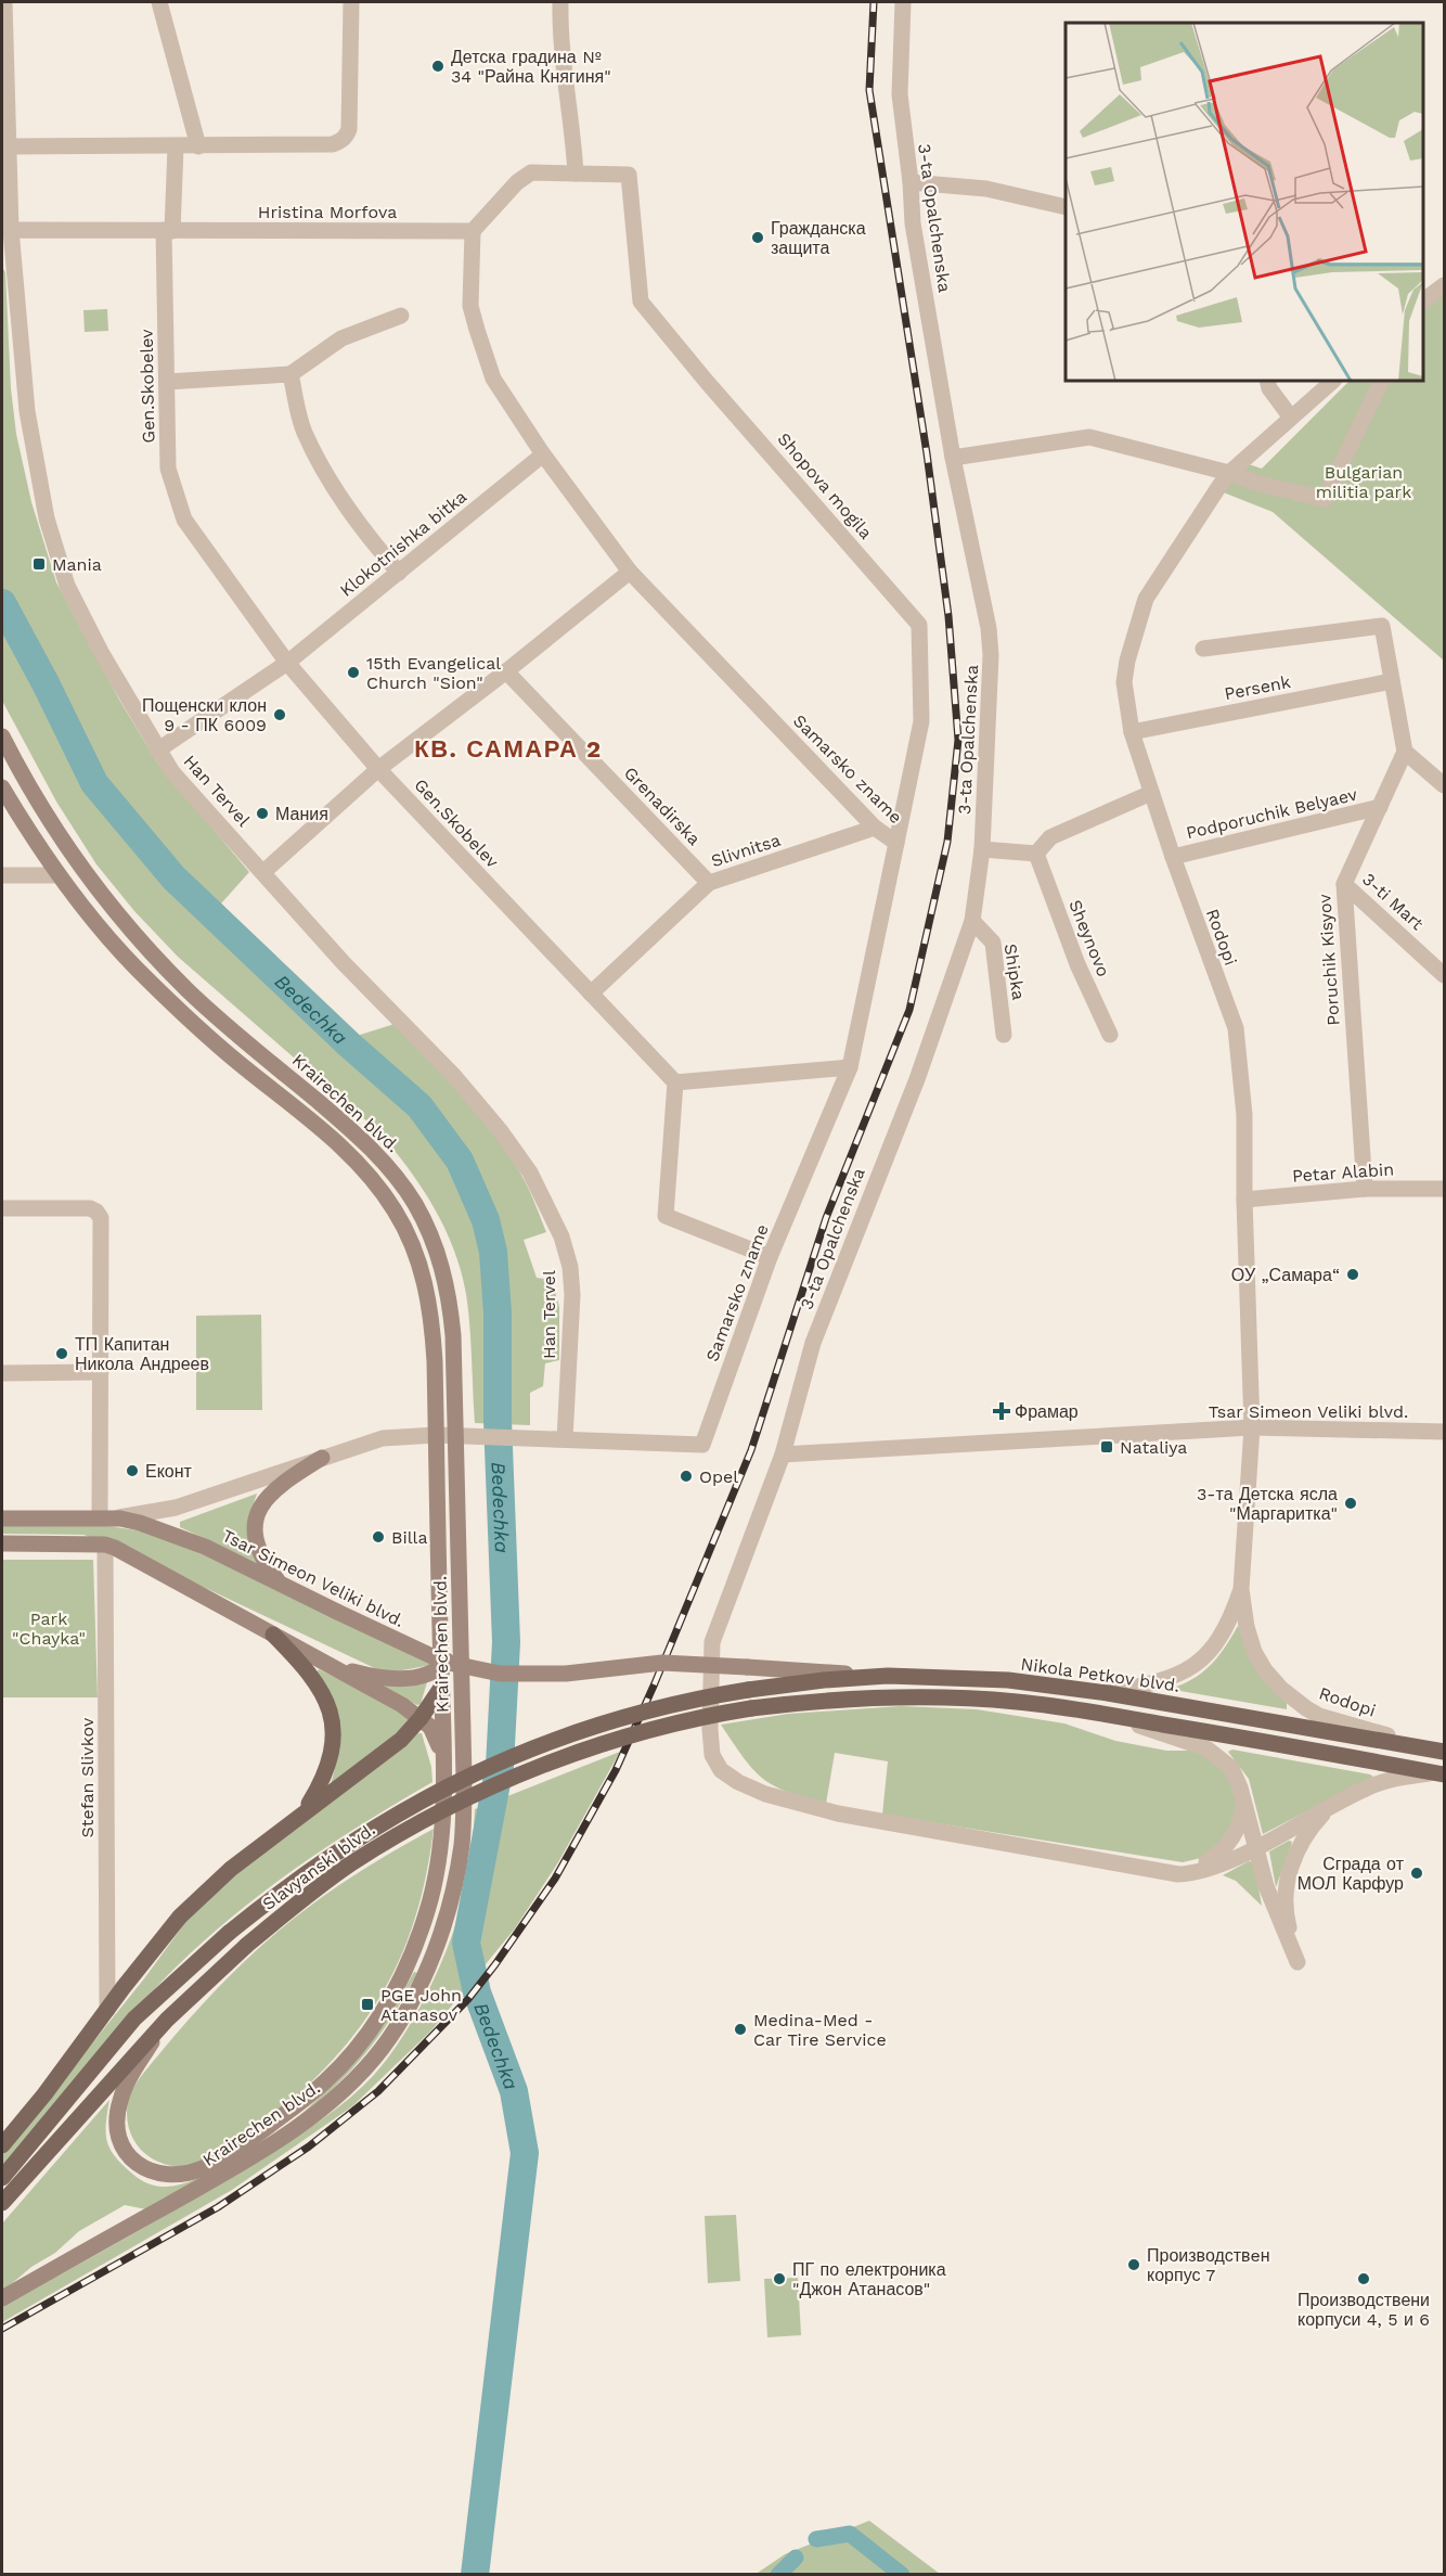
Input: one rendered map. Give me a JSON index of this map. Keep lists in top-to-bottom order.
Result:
{
  "streets": {
    "main road": [
      "Krairechen blvd.",
      "Tsar Simeon Veliki blvd.",
      "Nikola Petkov blvd.",
      "Slavyanski blvd."
    ],
    "street": [
      "Hristina Morfova",
      "3-ta Opalchenska",
      "Gen.Skobelev",
      "Shopova mogila",
      "Klokotnishka bitka",
      "Persenk",
      "Samarsko zname",
      "Han Tervel",
      "Grenadirska",
      "Podporuchik Belyaev",
      "Slivnitsa",
      "3-ti Mart",
      "Rodopi",
      "Sheynovo",
      "Poruchik Kisyov",
      "Shipka",
      "Petar Alabin",
      "Stefan Slivkov"
    ]
  },
  "crossings": [
    ["Hristina Morfova", "Gen.Skobelev"],
    ["Hristina Morfova", "Samarsko zname"],
    ["Hristina Morfova", "Han Tervel"],
    ["3-ta Opalchenska", "Shipka"],
    ["3-ta Opalchenska", "Tsar Simeon Veliki blvd."],
    ["Gen.Skobelev", "Klokotnishka bitka"],
    ["Gen.Skobelev", "Slivnitsa"],
    ["Shopova mogila", "Samarsko zname"],
    ["Klokotnishka bitka", "Samarsko zname"],
    ["Klokotnishka bitka", "Han Tervel"],
    ["Persenk", "Rodopi"],
    ["Samarsko zname", "Slivnitsa"],
    ["Samarsko zname", "Tsar Simeon Veliki blvd."],
    ["Han Tervel", "Tsar Simeon Veliki blvd."],
    ["Grenadirska", "Slivnitsa"],
    ["Podporuchik Belyaev", "Rodopi"],
    ["Podporuchik Belyaev", "Poruchik Kisyov"],
    ["3-ti Mart", "Poruchik Kisyov"],
    ["Rodopi", "Petar Alabin"],
    ["Rodopi", "Tsar Simeon Veliki blvd."],
    ["Rodopi", "Nikola Petkov blvd."],
    ["Poruchik Kisyov", "Petar Alabin"],
    ["Krairechen blvd.", "Tsar Simeon Veliki blvd."],
    ["Krairechen blvd.", "Slavyanski blvd."],
    ["Tsar Simeon Veliki blvd.", "Nikola Petkov blvd."],
    ["Nikola Petkov blvd.", "Slavyanski blvd."]
  ],
  "districts": ["КВ. САМАРА 2"],
  "water": ["Bedechka"],
  "parks": ["Bulgarian militia park", "Park \"Chayka\""],
  "places": {
    "other": [
      "Детска градина № 34 \"Райна Княгиня\"",
      "Гражданска защита",
      "15th Evangelical Church \"Sion\"",
      "Пощенски клон 9 - ПК 6009",
      "Мания",
      "ОУ „Самара“",
      "ТП Капитан Никола Андреев",
      "Еконт",
      "Opel",
      "3-та Детска ясла \"Маргаритка\"",
      "Billa",
      "Сграда от МОЛ Карфур",
      "Medina-Med - Car Tire Service",
      "Производствeн корпус 7",
      "ПГ по електроника \"Джон Атанасов\"",
      "Производствени корпуси 4, 5 и 6"
    ],
    "transit": ["Mania", "Nataliya", "PGE John Atanasov"],
    "health": ["Фрамар"]
  }
}
